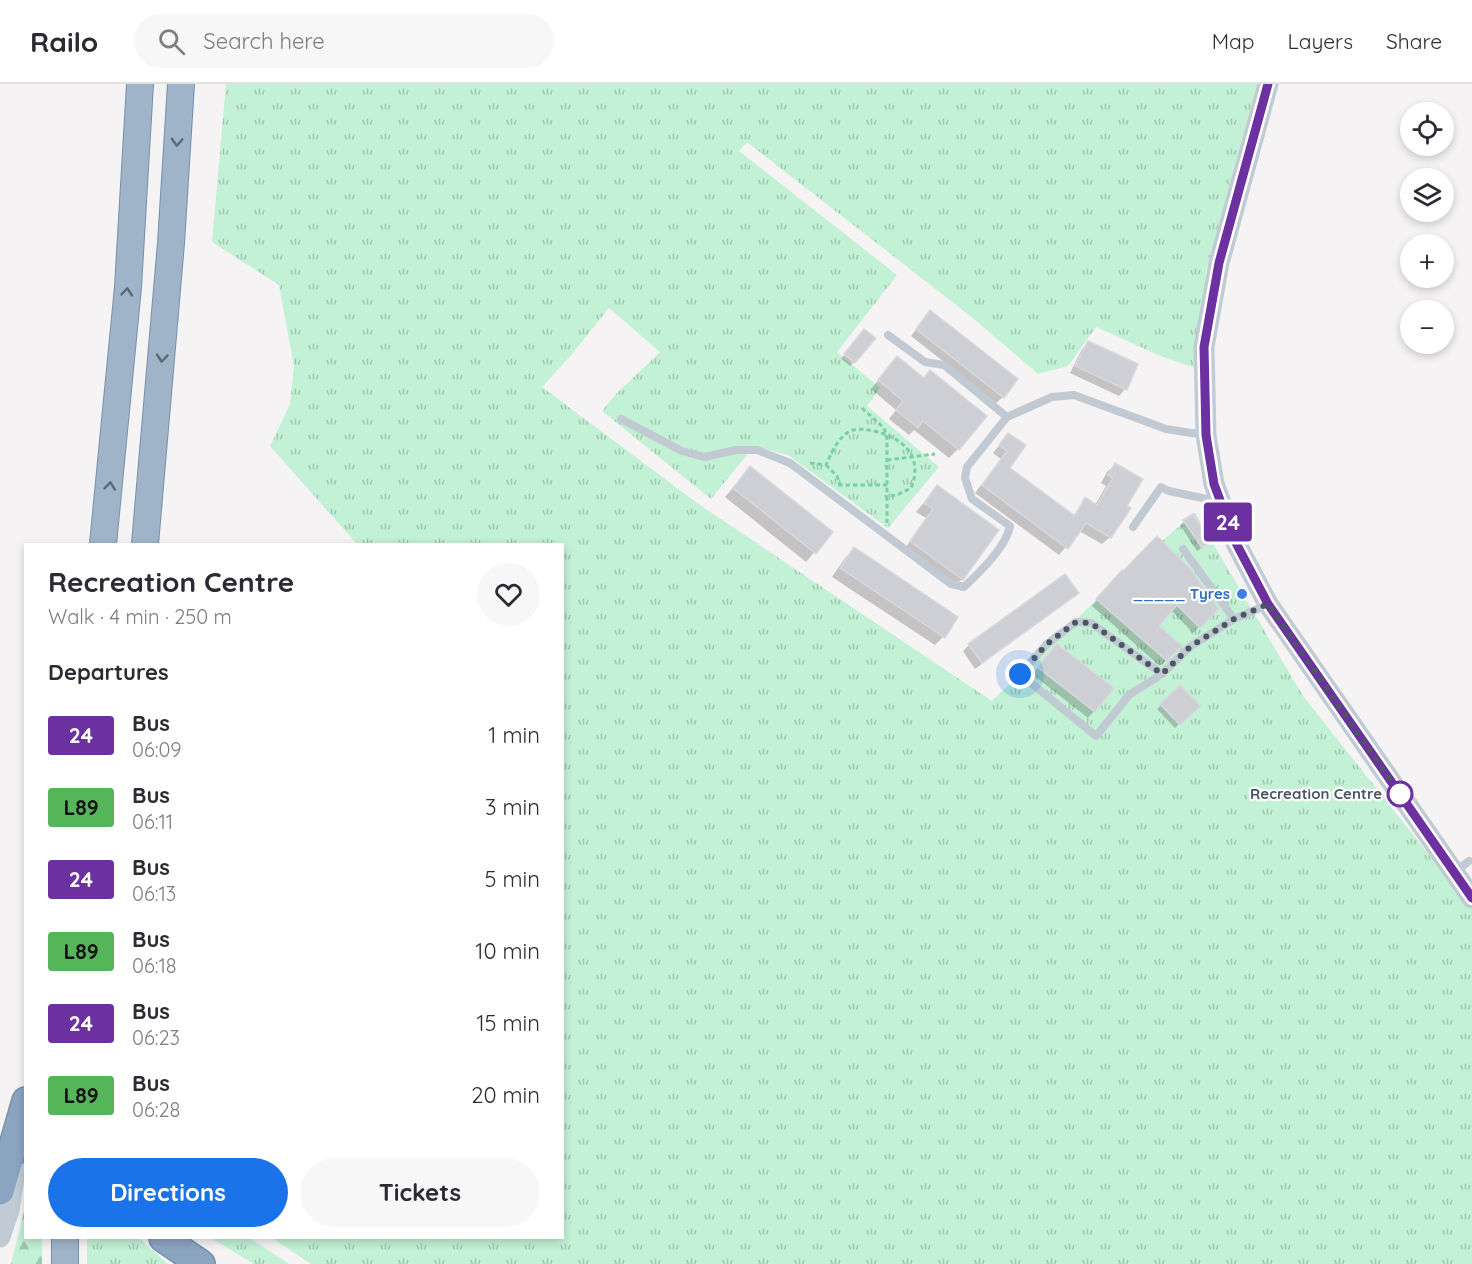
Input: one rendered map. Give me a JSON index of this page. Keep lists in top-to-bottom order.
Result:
{
  "places": ["_____ Tyres", "Recreation Centre"],
  "lines": ["bus line 24"],
  "page": {
    "header": "Railo",
    "search": "Search here",
    "nav": ["Map", "Layers", "Share"],
    "on_map": "24",
    "map_buttons": ["+", "−"],
    "heading": [
      ["Recreation Centre", "Walk · 4 min · 250 m"],
      "Departures"
    ],
    "list": [
      {
        "mark": "24",
        "name": "Bus",
        "note": "06:09",
        "value": "1 min"
      },
      {
        "mark": "L89",
        "name": "Bus",
        "note": "06:11",
        "value": "3 min"
      },
      {
        "mark": "24",
        "name": "Bus",
        "note": "06:13",
        "value": "5 min"
      },
      {
        "mark": "L89",
        "name": "Bus",
        "note": "06:18",
        "value": "10 min"
      },
      {
        "mark": "24",
        "name": "Bus",
        "note": "06:23",
        "value": "15 min"
      },
      {
        "mark": "L89",
        "name": "Bus",
        "note": "06:28",
        "value": "20 min"
      }
    ],
    "buttons": ["Directions", "Tickets"]
  }
}
